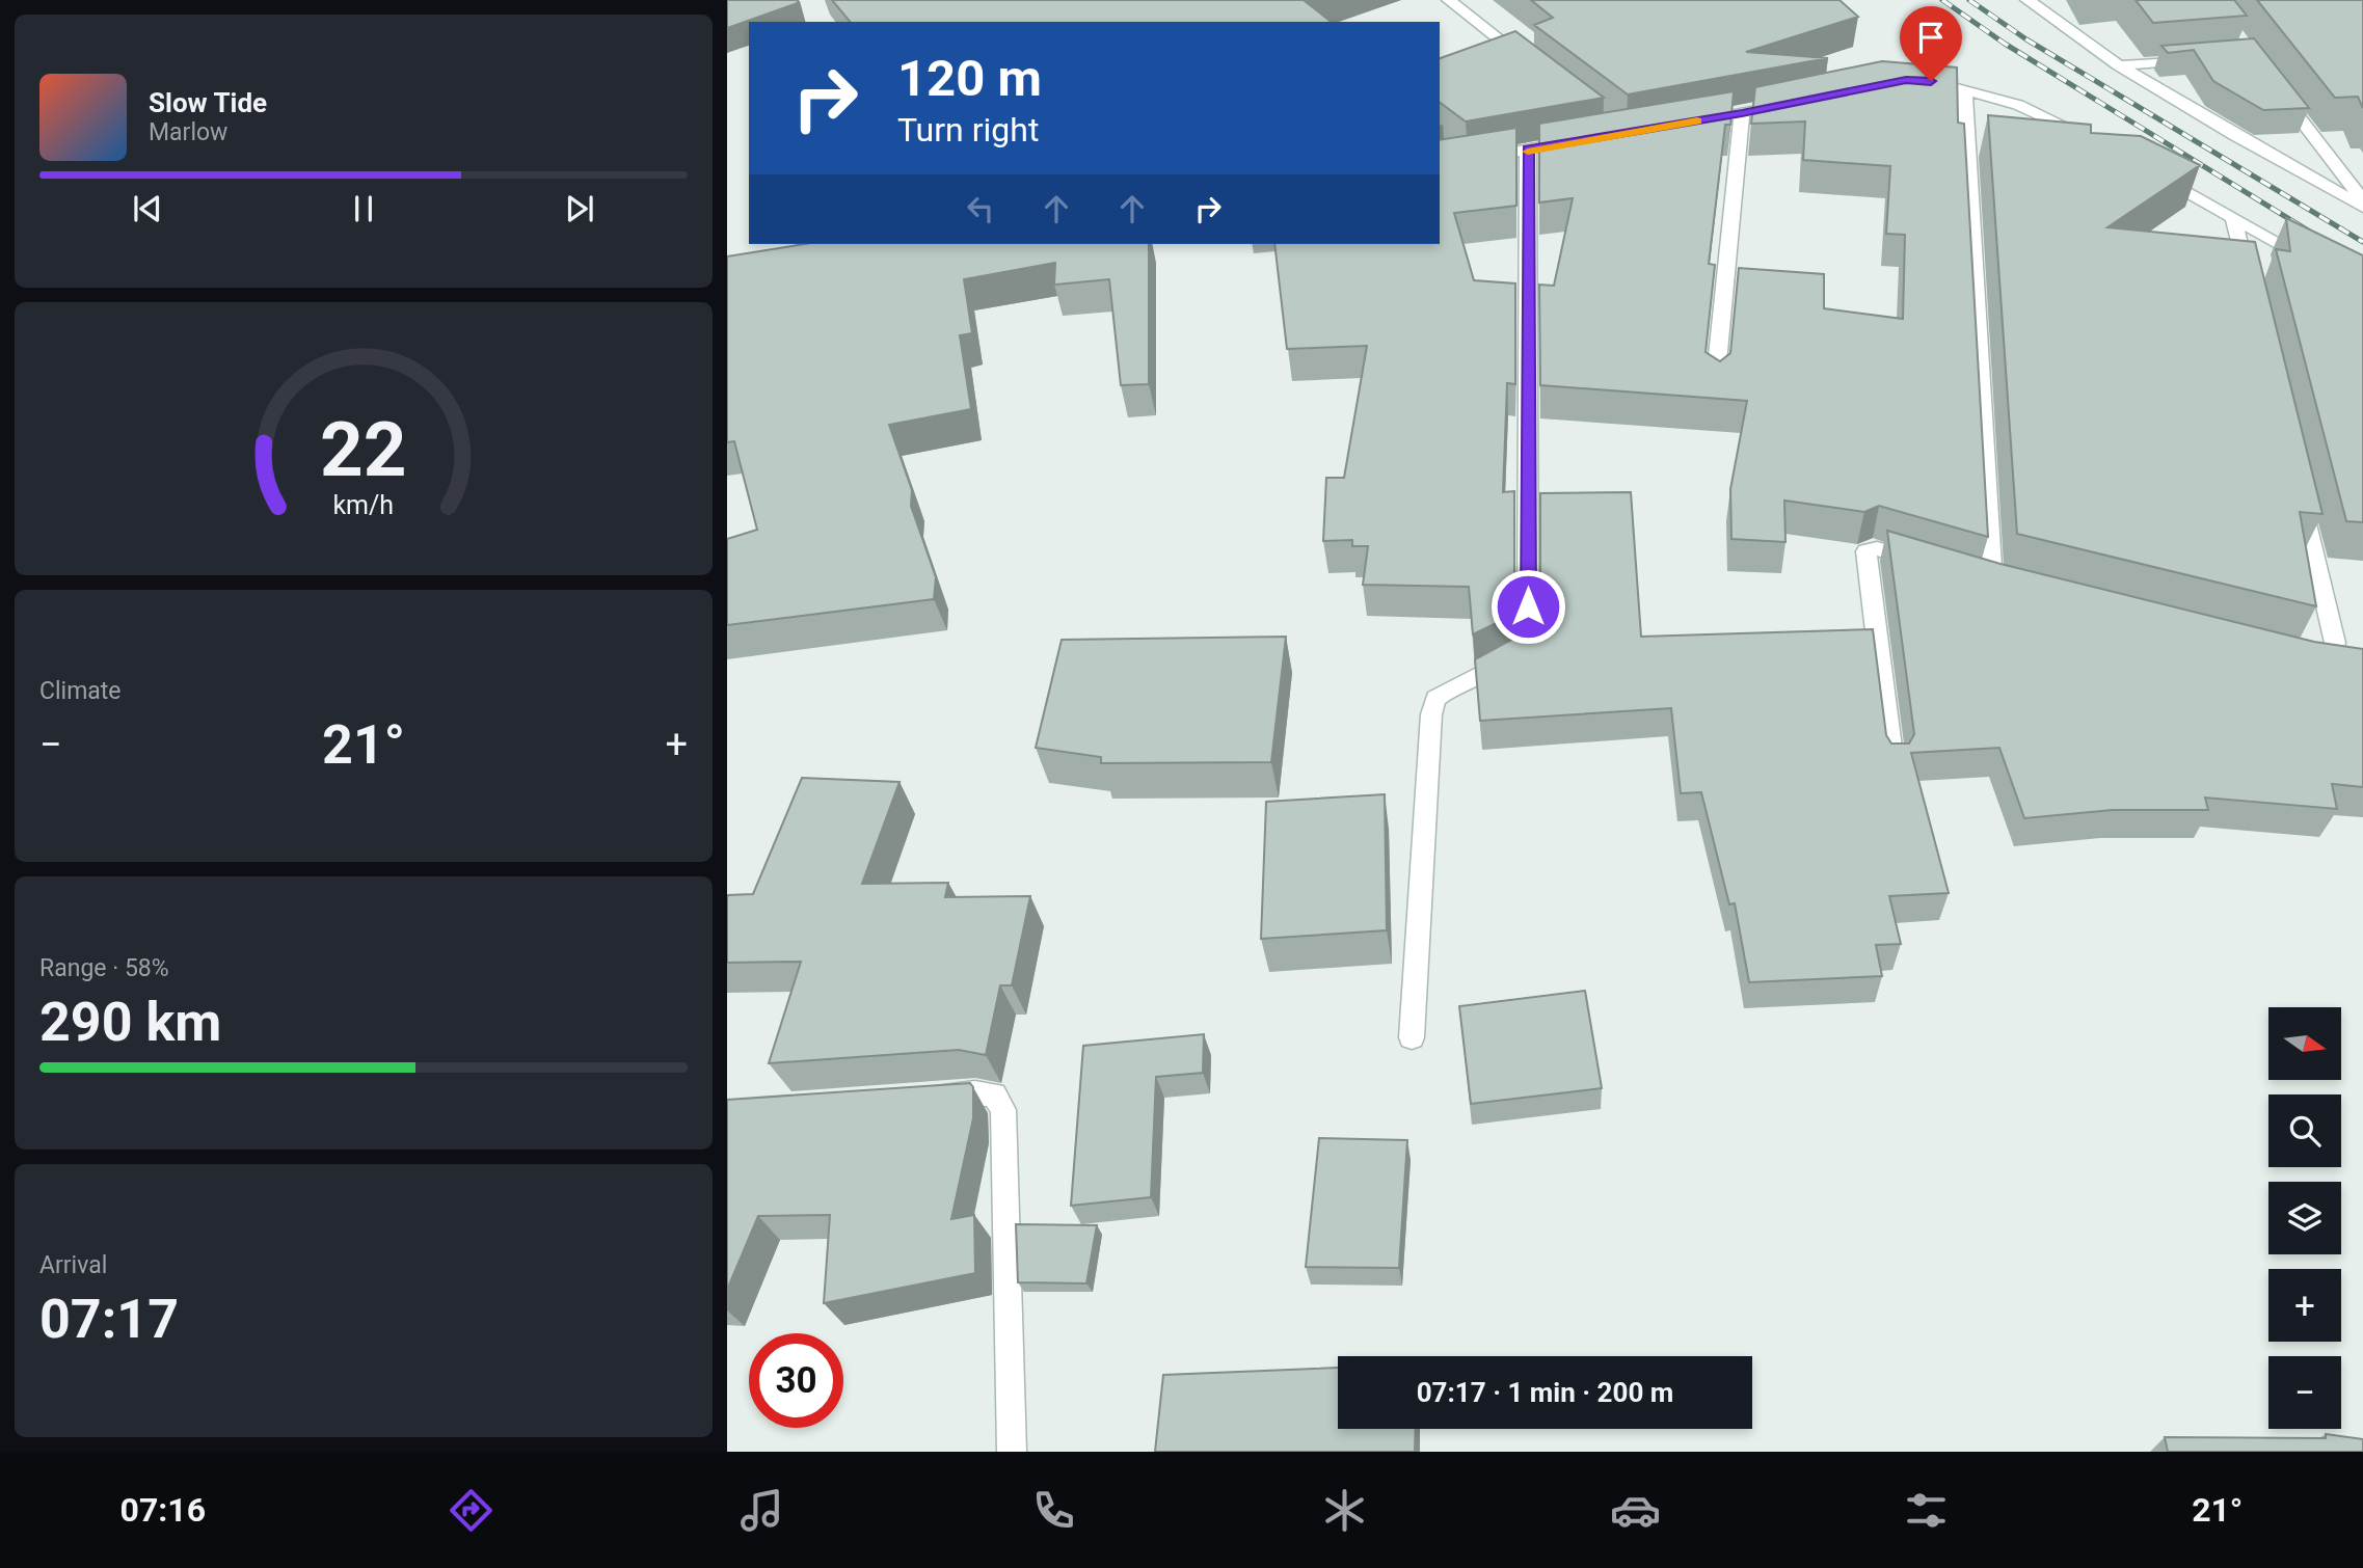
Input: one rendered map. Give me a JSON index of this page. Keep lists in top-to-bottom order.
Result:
{
  "north": "right",
  "page": {
    "turn": ["120 m", "Turn right"],
    "song": ["Slow Tide", "Marlow"],
    "tile": [
      "Climate",
      ["Range · 58%", "290 km"],
      ["Arrival", "07:17"]
    ],
    "heat": ["−", "21°", "+"],
    "map_buttons": ["+", "−"],
    "limit": "30",
    "trip": "07:17 · 1 min · 200 m",
    "tabs": ["07:16", "21°"],
    "gauge": ["22", "km/h"]
  }
}
